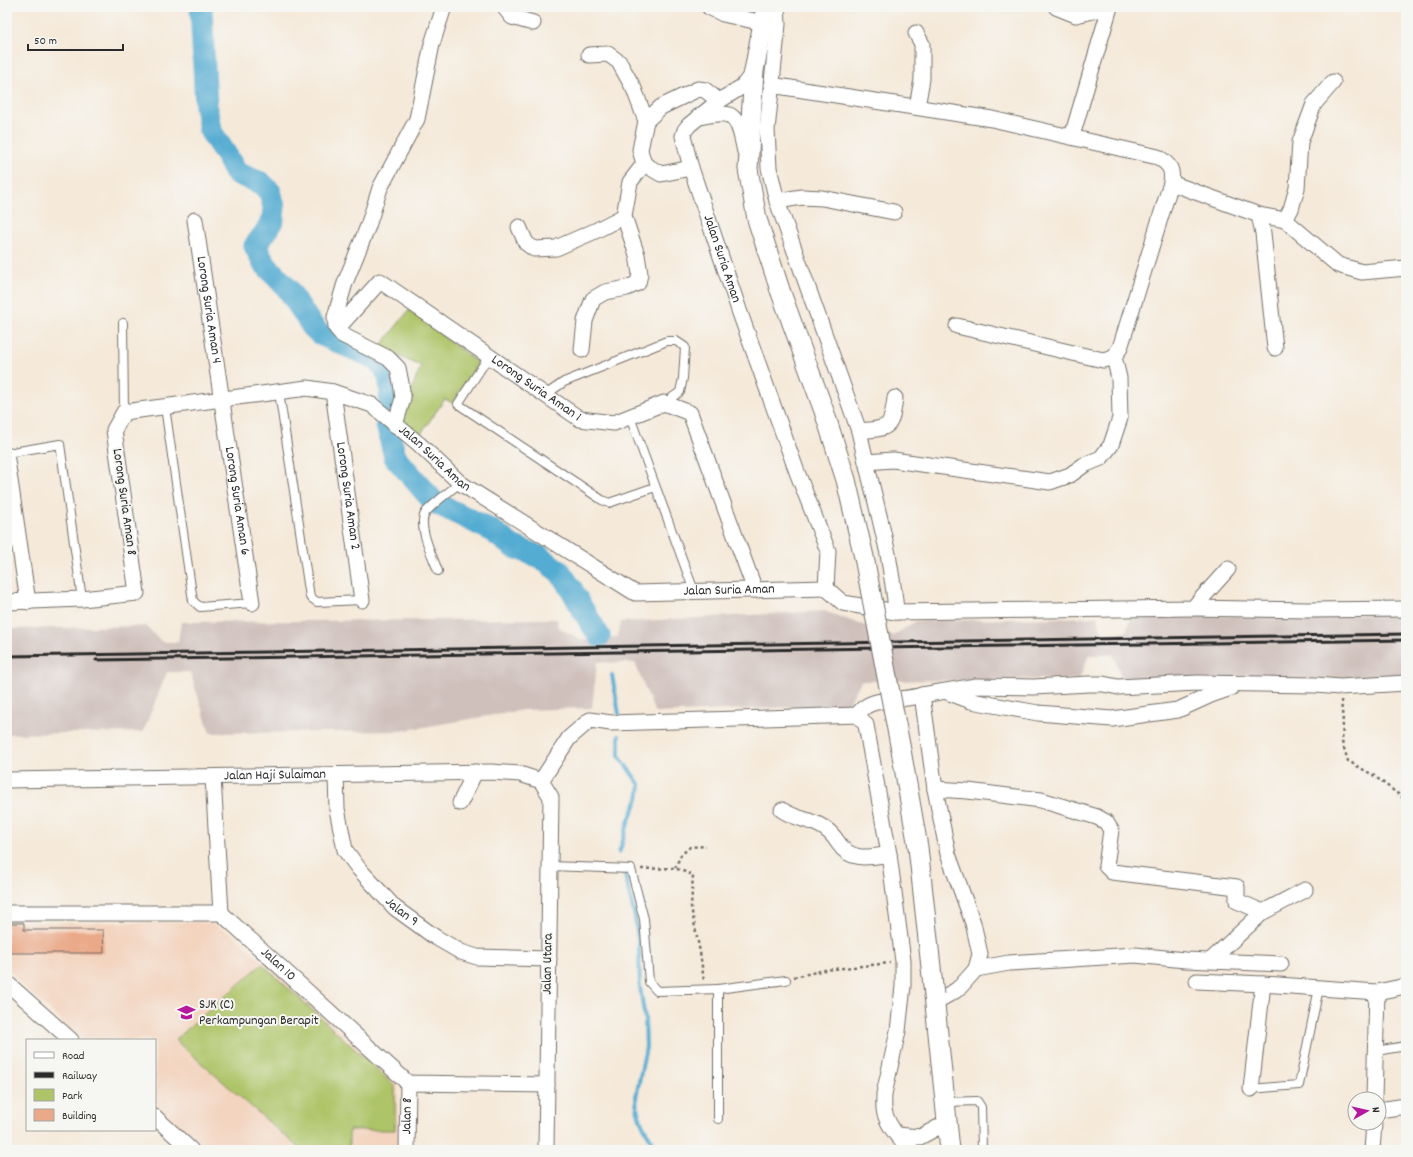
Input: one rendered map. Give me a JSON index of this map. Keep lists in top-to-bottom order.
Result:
{
  "streets": {
    "street": [
      "Jalan Suria Aman",
      "Lorong Suria Aman 4",
      "Lorong Suria Aman 1",
      "Lorong Suria Aman 2",
      "Lorong Suria Aman 6",
      "Lorong Suria Aman 8",
      "Jalan Haji Sulaiman",
      "Jalan 9",
      "Jalan 10",
      "Jalan Utara",
      "Jalan 8"
    ]
  },
  "crossings": [
    ["Jalan Suria Aman", "Lorong Suria Aman 4"],
    ["Jalan Suria Aman", "Lorong Suria Aman 2"],
    ["Jalan Suria Aman", "Lorong Suria Aman 6"],
    ["Jalan Suria Aman", "Lorong Suria Aman 8"],
    ["Lorong Suria Aman 4", "Lorong Suria Aman 6"],
    ["Jalan Haji Sulaiman", "Jalan 9"],
    ["Jalan Haji Sulaiman", "Jalan Utara"],
    ["Jalan 9", "Jalan Utara"],
    ["Jalan 10", "Jalan 8"]
  ],
  "places": {
    "school or university": ["SJK (C) Perkampungan Berapit"]
  },
  "legend": [
    "Road",
    "Railway",
    "Park",
    "Building"
  ],
  "scale_bar": "50 m",
  "north": "right"
}
